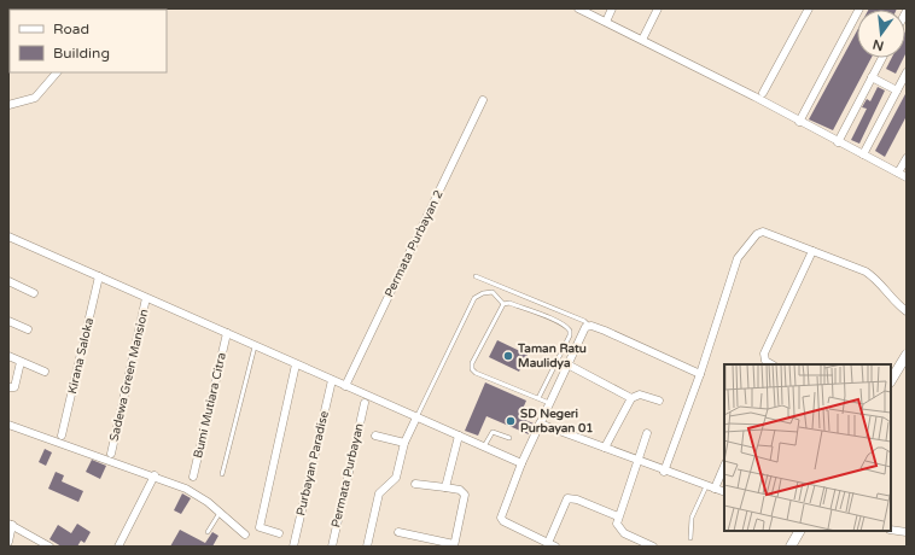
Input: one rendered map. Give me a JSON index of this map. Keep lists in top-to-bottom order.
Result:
{
  "streets": {
    "street": [
      "Permata Purbayan 2",
      "Kirana Saloka",
      "Sadewa Green Mansion",
      "Bumi Mutiara Citra",
      "Purbayan Paradise",
      "Permata Purbayan"
    ]
  },
  "places": ["Taman Ratu Maulidya", "SD Negeri Purbayan 01"],
  "legend": ["Road", "Building"],
  "north": "bottom"
}
